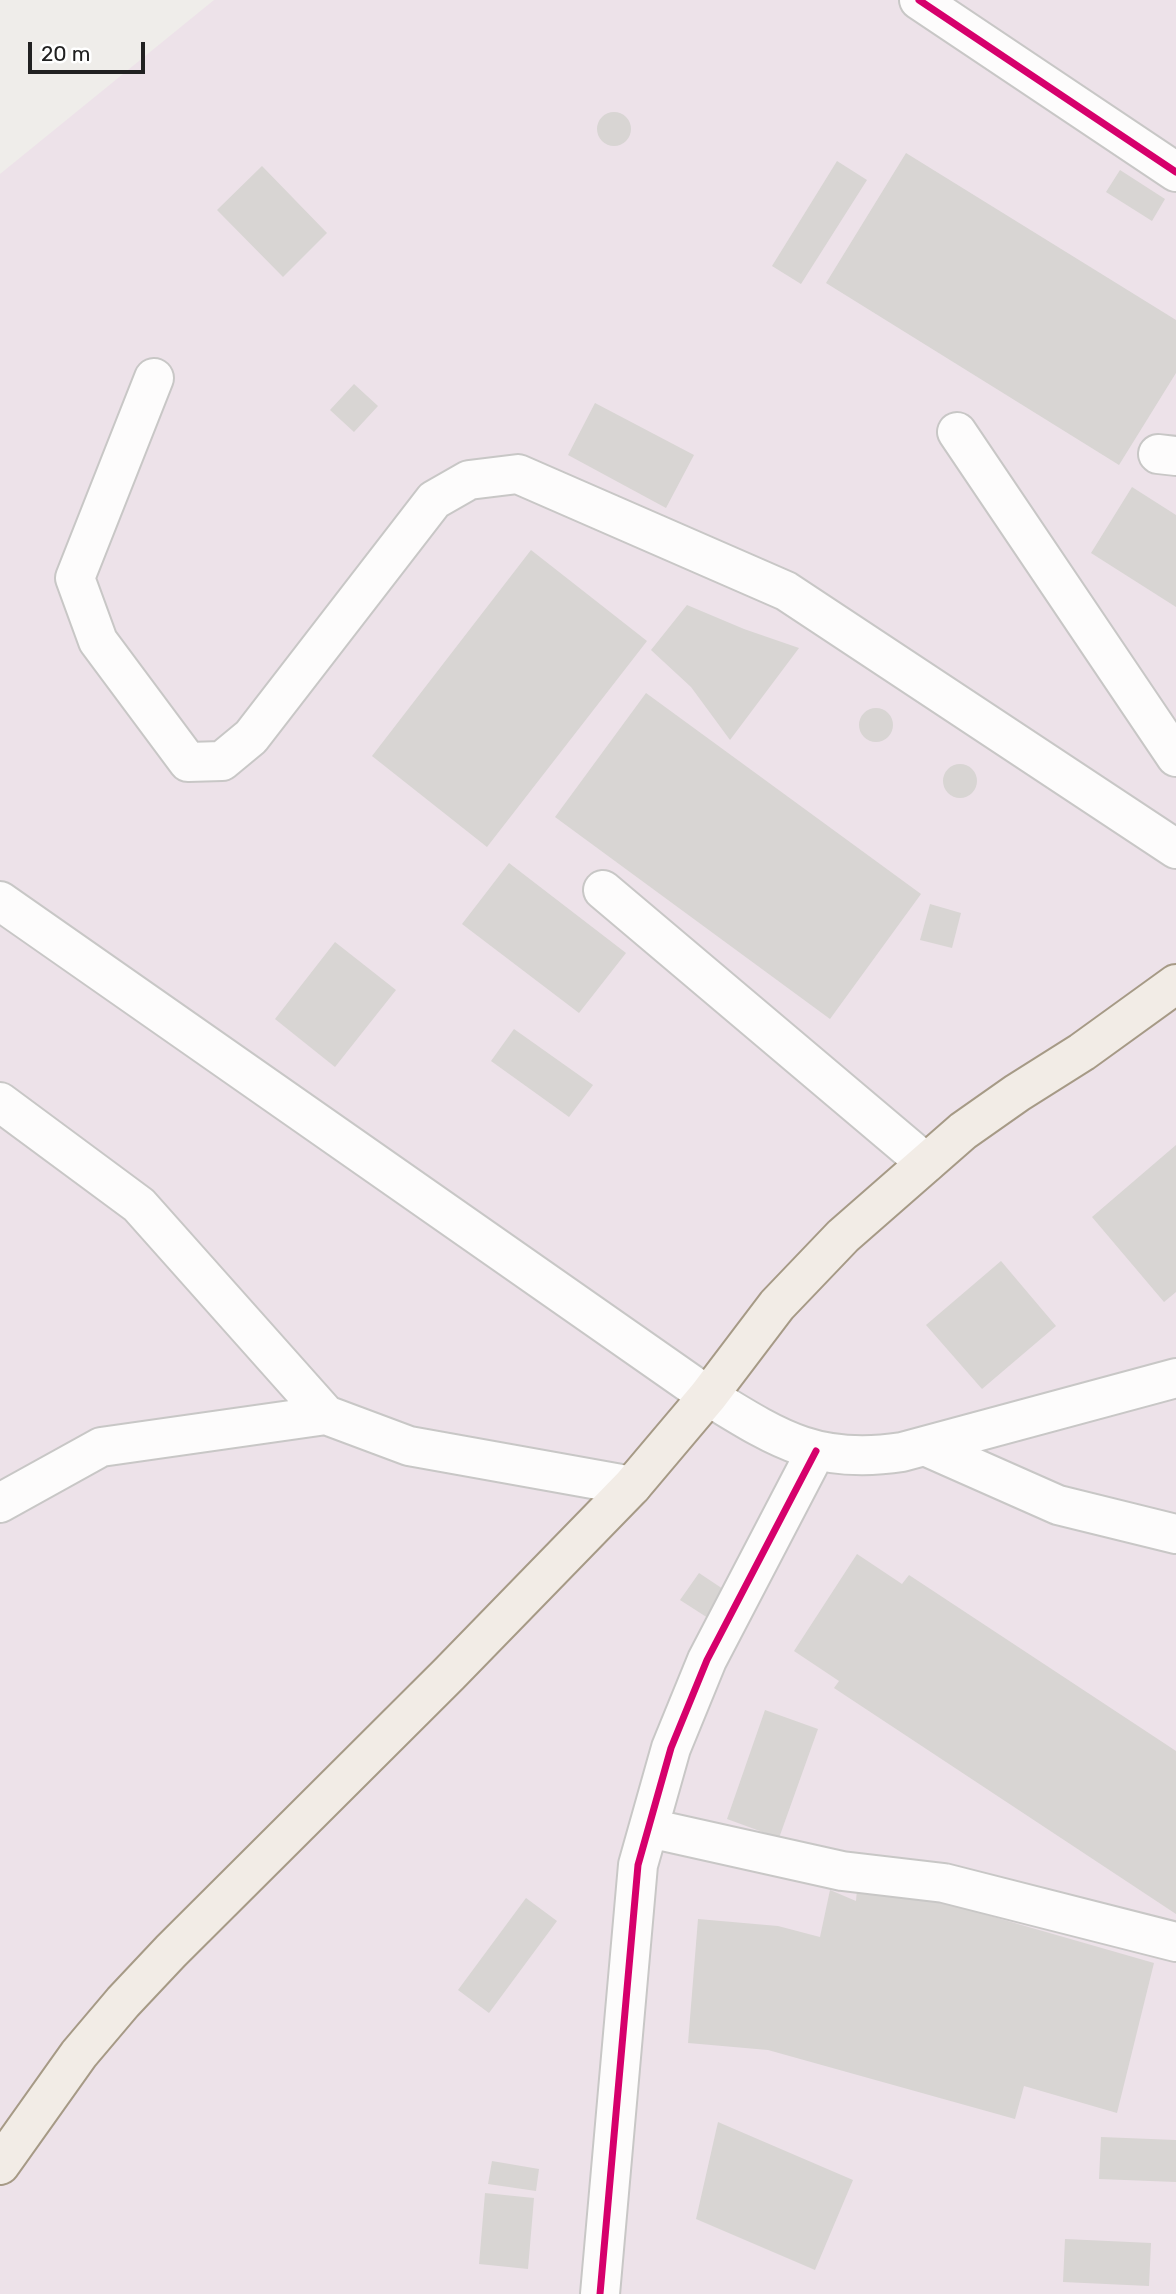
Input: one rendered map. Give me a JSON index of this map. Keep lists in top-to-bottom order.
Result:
{
  "scale_bar": "20 m"
}
